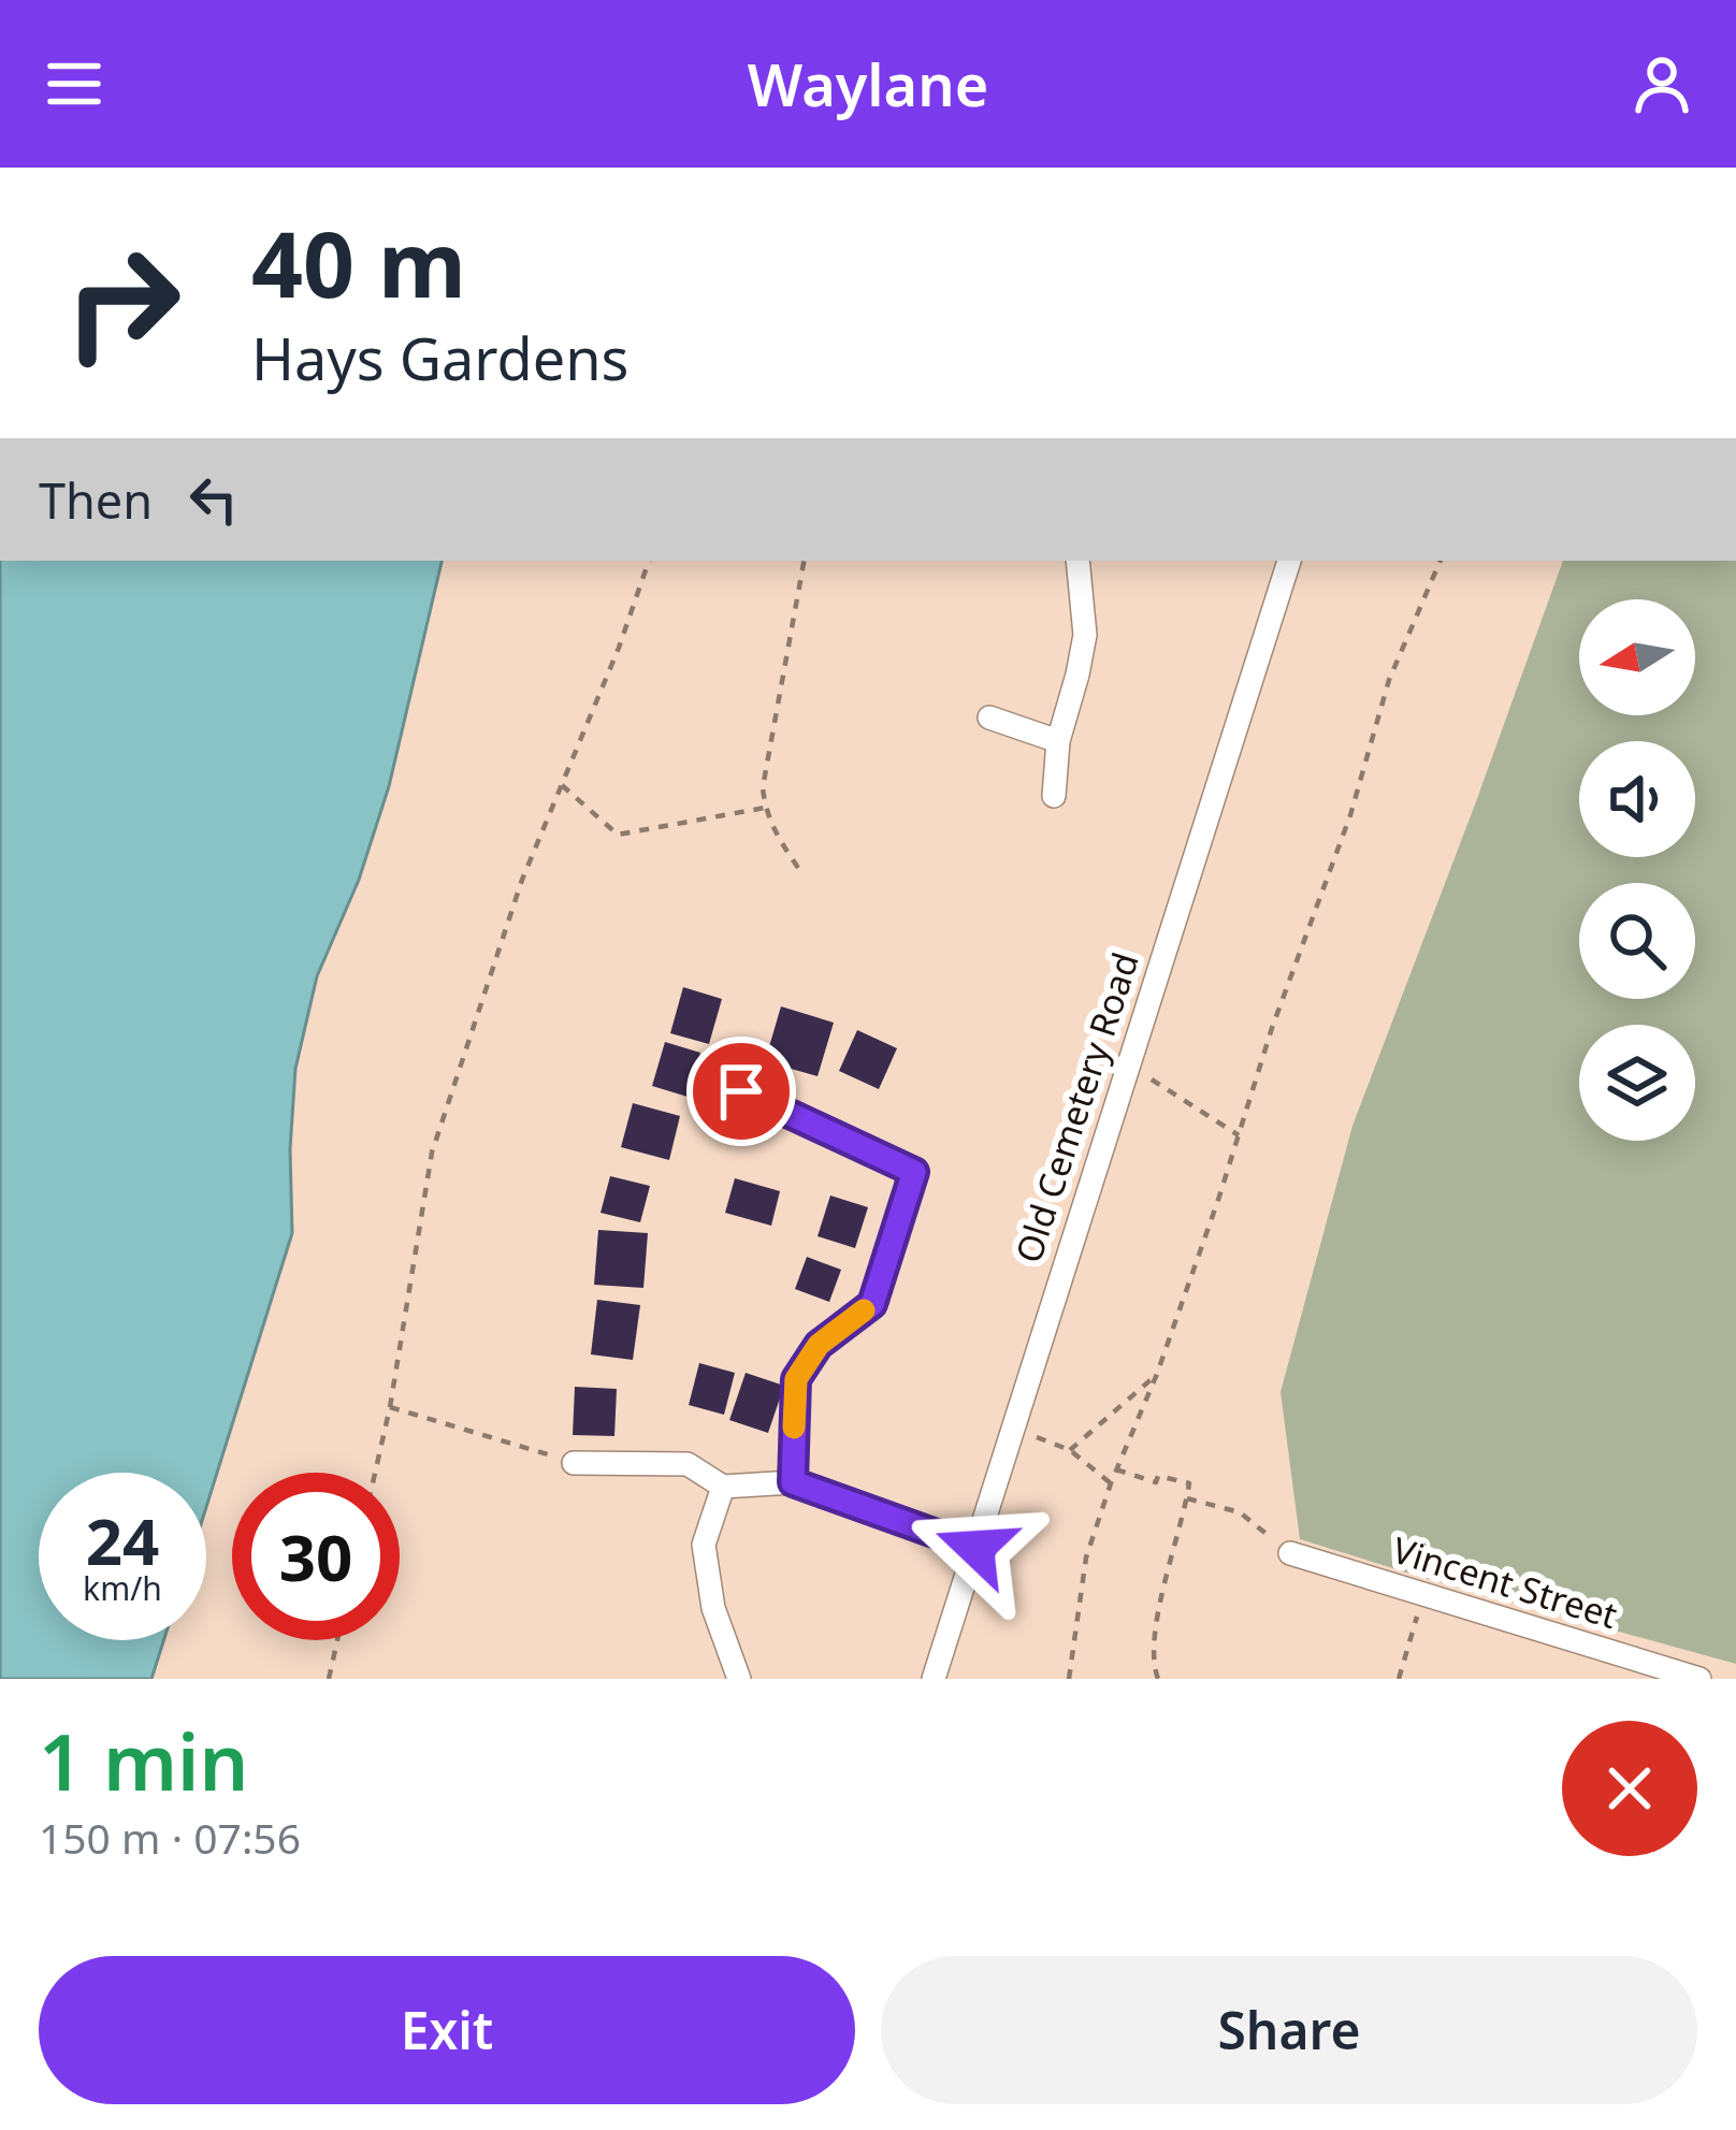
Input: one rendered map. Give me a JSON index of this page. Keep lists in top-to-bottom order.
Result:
{
  "streets": {
    "street": ["Old Cemetery Road", "Vincent Street"]
  },
  "north": "left",
  "page": {
    "header": "Waylane",
    "turn": ["40 m", "Hays Gardens"],
    "then": "Then",
    "speed": "24 km/h",
    "limit": "30",
    "heading": ["1 min", "150 m · 07:56"],
    "buttons": ["Exit", "Share"]
  }
}
